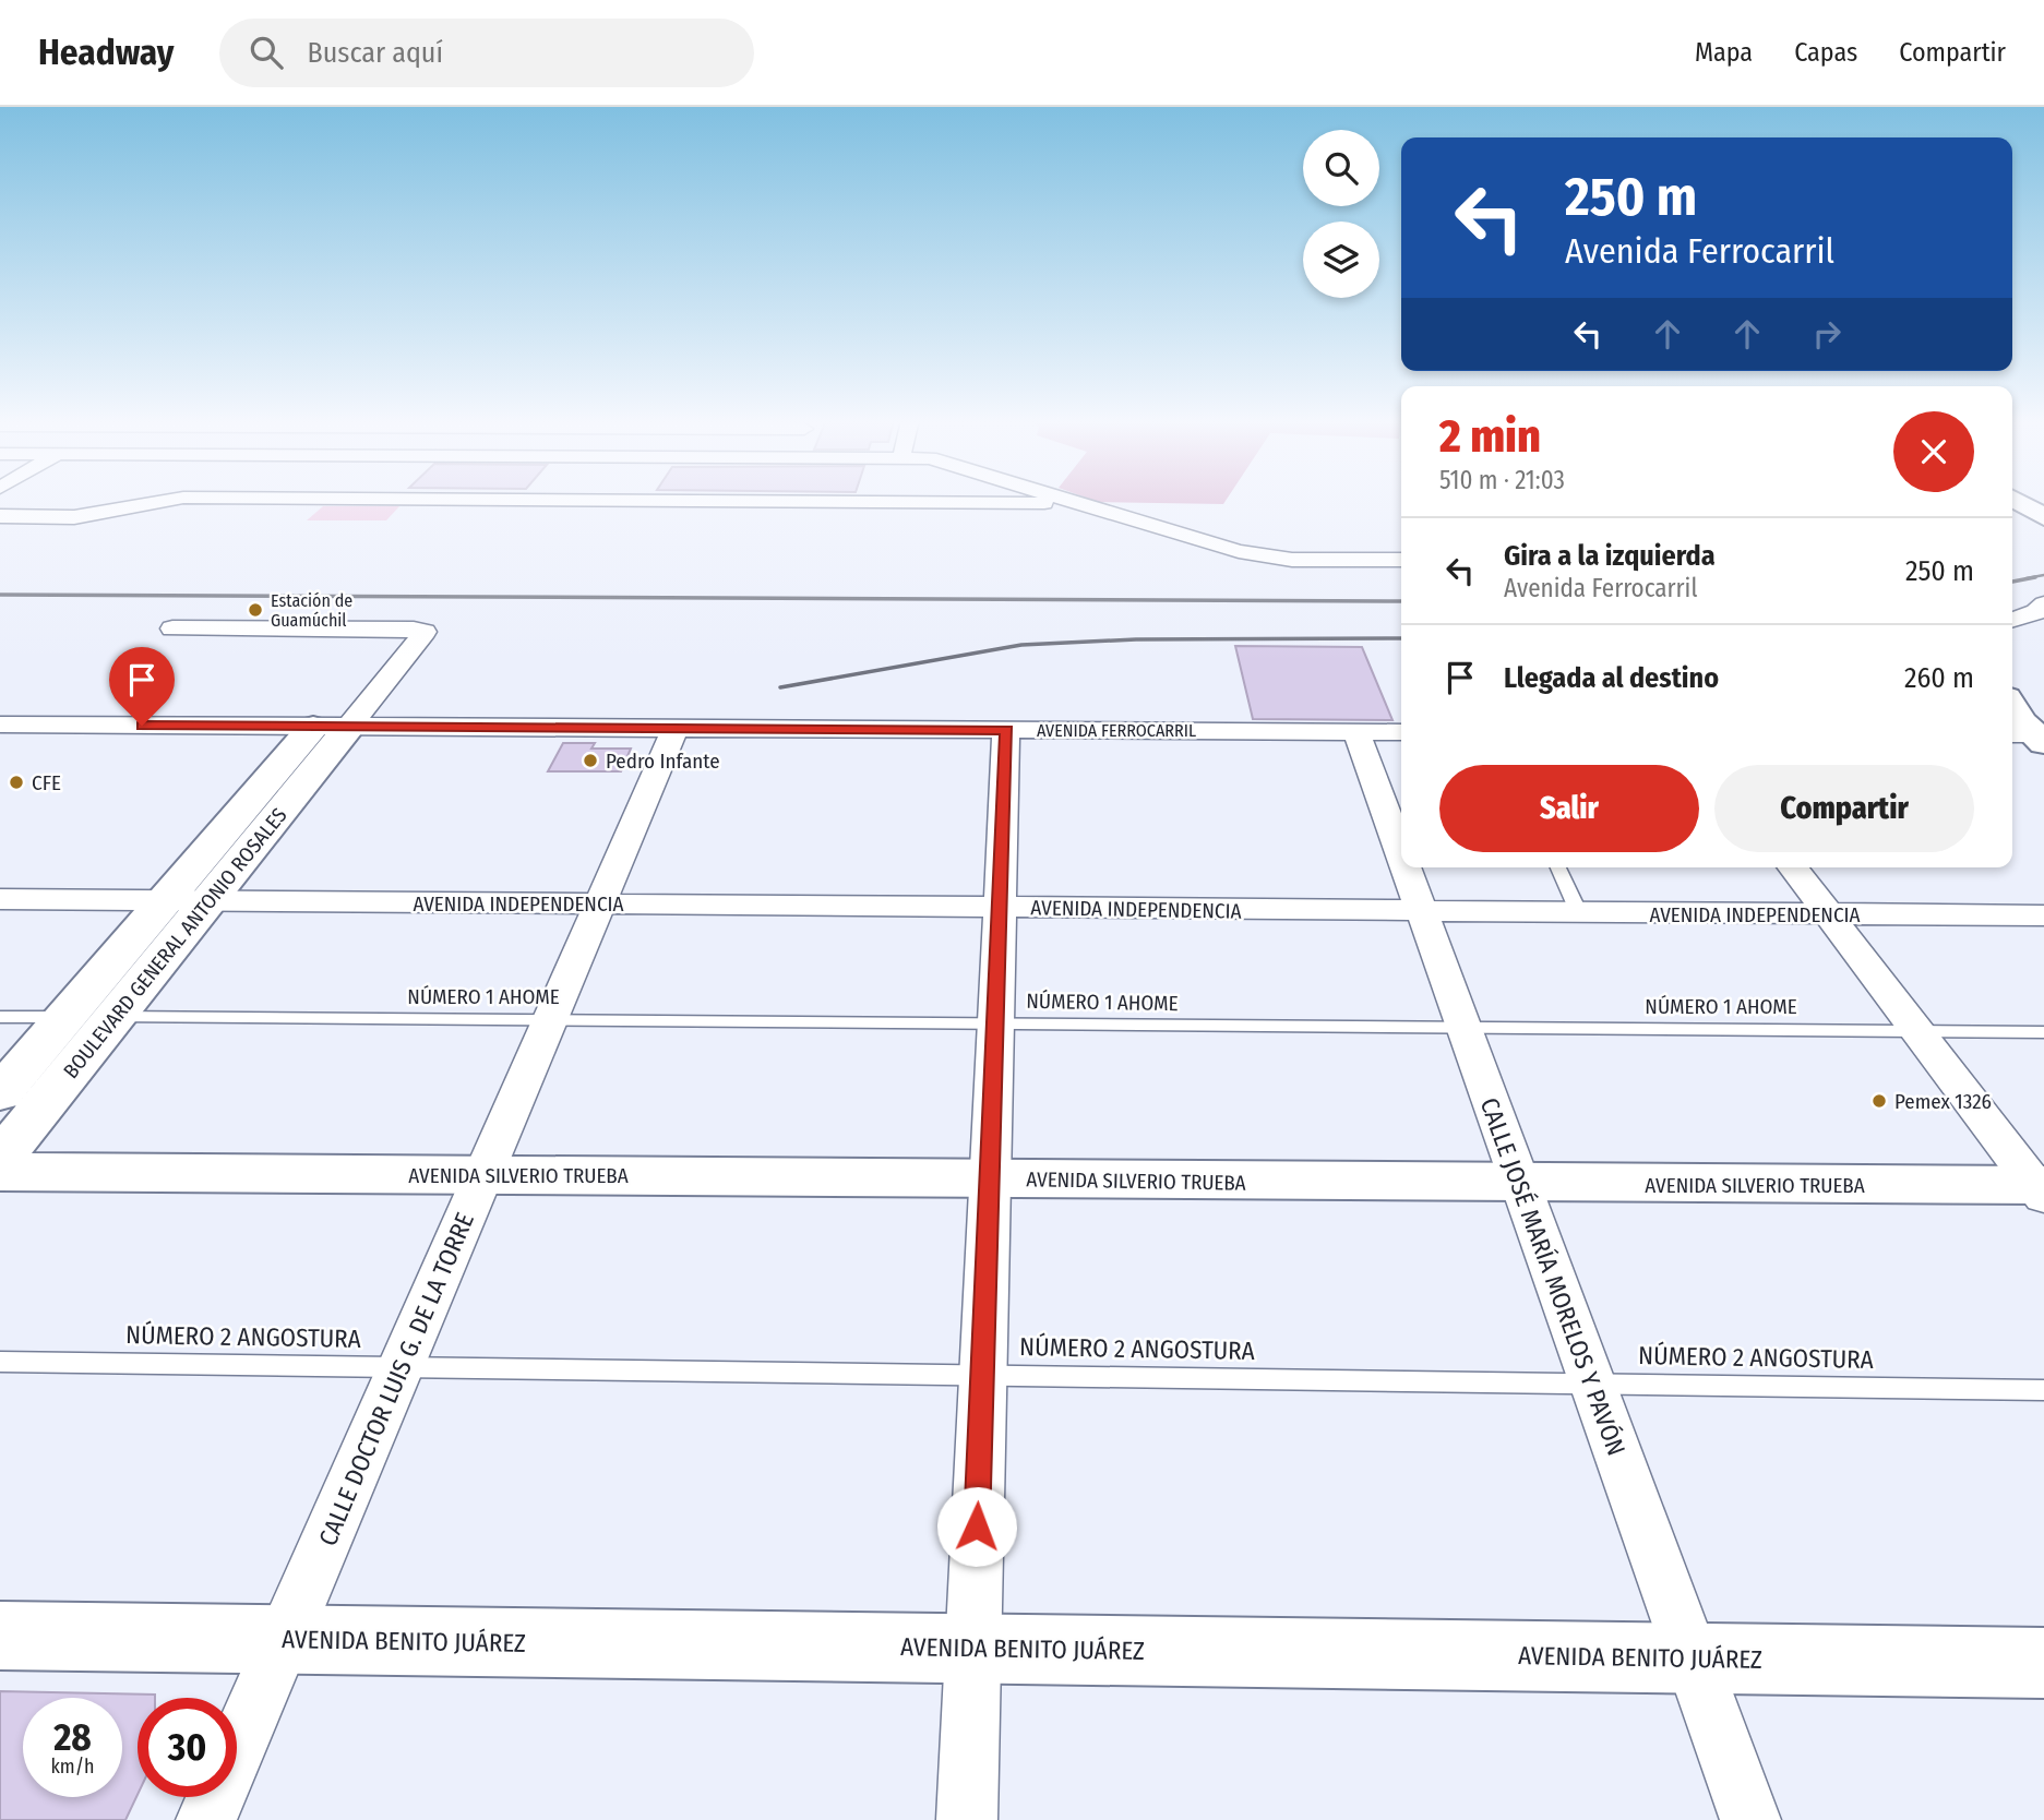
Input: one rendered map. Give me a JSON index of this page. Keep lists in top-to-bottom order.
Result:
{
  "streets": {
    "street": [
      "AVENIDA FERROCARRIL",
      "AVENIDA INDEPENDENCIA",
      "BOULEVARD GENERAL ANTONIO ROSALES",
      "AVENIDA SILVERIO TRUEBA",
      "CALLE JOSÉ MARÍA MORELOS Y PAVÓN",
      "CALLE DOCTOR LUIS G. DE LA TORRE",
      "AVENIDA BENITO JUÁREZ"
    ],
    "lane": ["NÚMERO 1 AHOME", "NÚMERO 2 ANGOSTURA"]
  },
  "crossings": [
    ["AVENIDA FERROCARRIL", "BOULEVARD GENERAL ANTONIO ROSALES"],
    ["AVENIDA FERROCARRIL", "CALLE JOSÉ MARÍA MORELOS Y PAVÓN"],
    ["AVENIDA FERROCARRIL", "CALLE DOCTOR LUIS G. DE LA TORRE"],
    ["AVENIDA INDEPENDENCIA", "BOULEVARD GENERAL ANTONIO ROSALES"],
    ["AVENIDA INDEPENDENCIA", "CALLE JOSÉ MARÍA MORELOS Y PAVÓN"],
    ["AVENIDA INDEPENDENCIA", "CALLE DOCTOR LUIS G. DE LA TORRE"],
    ["BOULEVARD GENERAL ANTONIO ROSALES", "NÚMERO 1 AHOME"],
    ["NÚMERO 1 AHOME", "CALLE JOSÉ MARÍA MORELOS Y PAVÓN"],
    ["NÚMERO 1 AHOME", "CALLE DOCTOR LUIS G. DE LA TORRE"],
    ["AVENIDA SILVERIO TRUEBA", "CALLE JOSÉ MARÍA MORELOS Y PAVÓN"],
    ["AVENIDA SILVERIO TRUEBA", "CALLE DOCTOR LUIS G. DE LA TORRE"],
    ["CALLE JOSÉ MARÍA MORELOS Y PAVÓN", "NÚMERO 2 ANGOSTURA"],
    ["CALLE JOSÉ MARÍA MORELOS Y PAVÓN", "AVENIDA BENITO JUÁREZ"],
    ["NÚMERO 2 ANGOSTURA", "CALLE DOCTOR LUIS G. DE LA TORRE"],
    ["CALLE DOCTOR LUIS G. DE LA TORRE", "AVENIDA BENITO JUÁREZ"]
  ],
  "places": [
    "Estación de Guamúchil",
    "Pedro Infante",
    "CFE",
    "Pemex 1326"
  ],
  "page": {
    "header": "Headway",
    "search": "Buscar aquí",
    "nav": ["Mapa", "Capas", "Compartir"],
    "turn": ["250 m", "Avenida Ferrocarril"],
    "heading": ["2 min", "510 m · 21:03"],
    "list": [
      {
        "name": "Gira a la izquierda",
        "note": "Avenida Ferrocarril",
        "value": "250 m"
      },
      {
        "name": "Llegada al destino",
        "value": "260 m"
      }
    ],
    "buttons": ["Salir", "Compartir"],
    "speed": "28 km/h",
    "limit": "30"
  }
}
